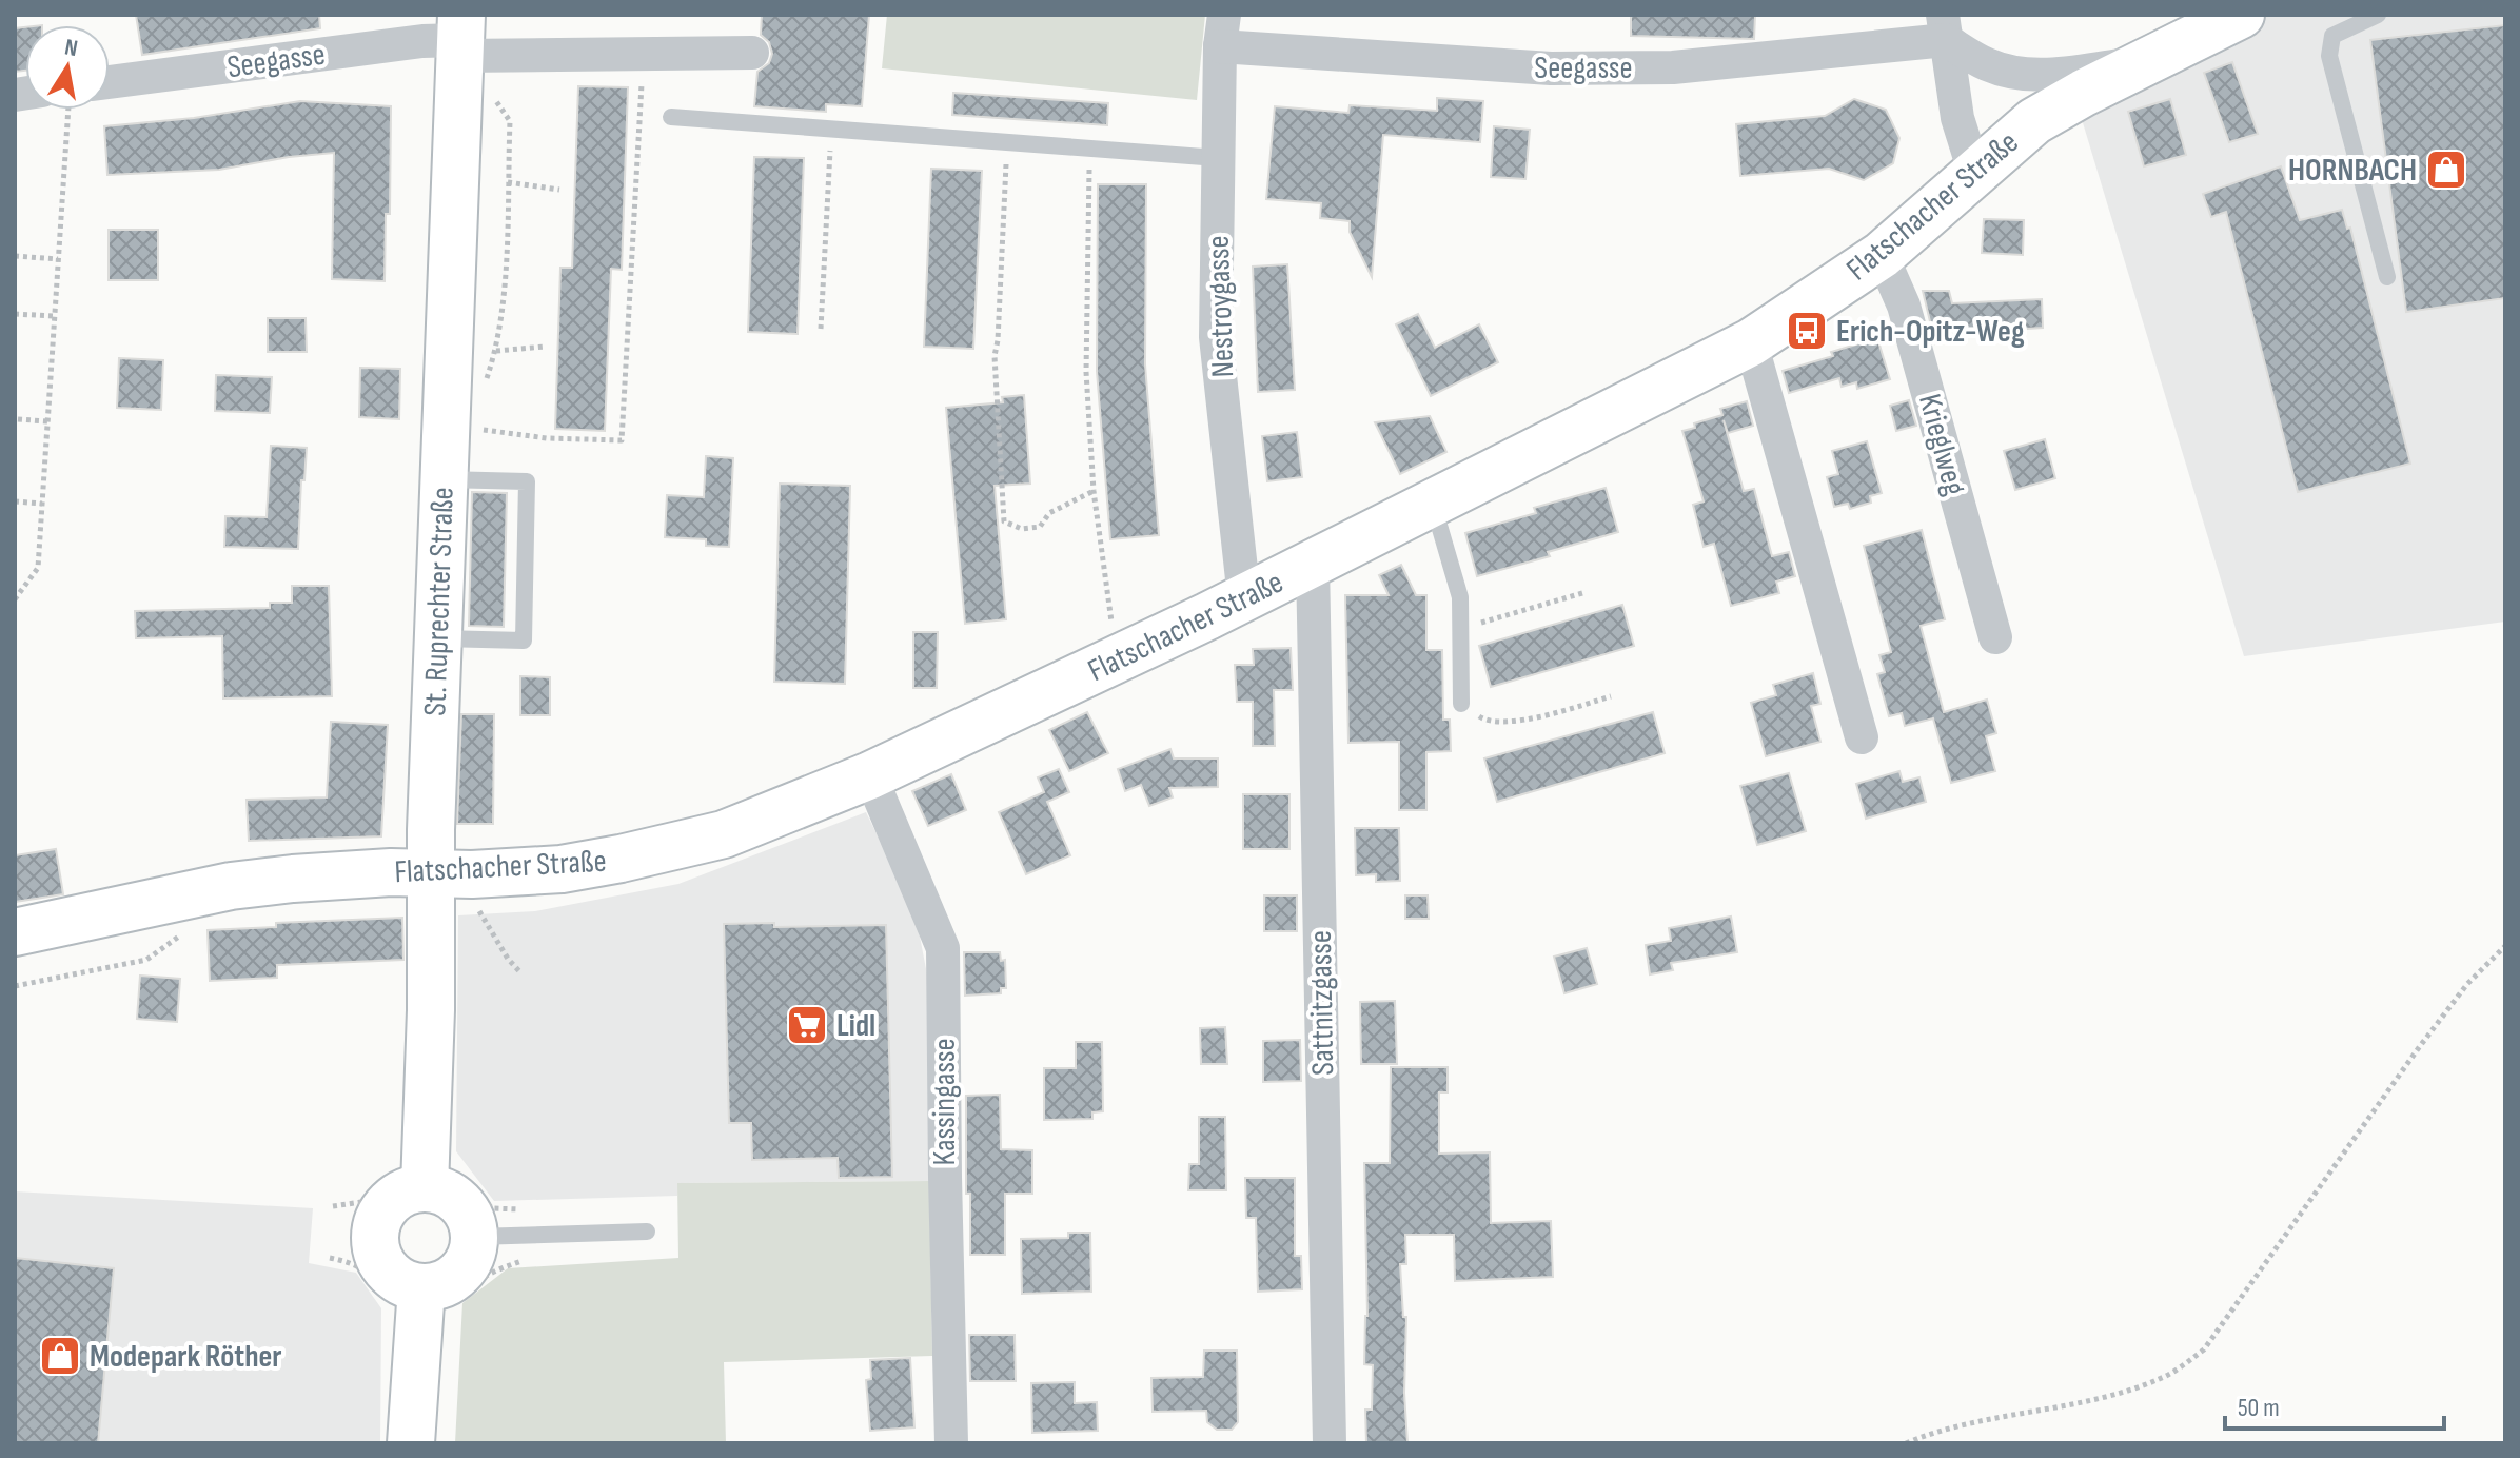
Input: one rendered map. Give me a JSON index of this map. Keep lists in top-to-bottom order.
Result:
{
  "streets": {
    "street": [
      "Seegasse",
      "Flatschacher Straße",
      "Nestroygasse",
      "Krieglweg",
      "St. Ruprechter Straße",
      "Sattnitzgasse",
      "Kassingasse"
    ]
  },
  "crossings": [
    ["Seegasse", "Nestroygasse"],
    ["Seegasse", "St. Ruprechter Straße"],
    ["Flatschacher Straße", "Nestroygasse"],
    ["Flatschacher Straße", "Krieglweg"],
    ["Flatschacher Straße", "St. Ruprechter Straße"],
    ["Flatschacher Straße", "Sattnitzgasse"],
    ["Flatschacher Straße", "Kassingasse"]
  ],
  "places": {
    "shop": ["HORNBACH", "Modepark Röther"],
    "bus stop": ["Erich-Opitz-Weg"],
    "supermarket": ["Lidl"]
  },
  "scale_bar": "50 m",
  "north": "top"
}
